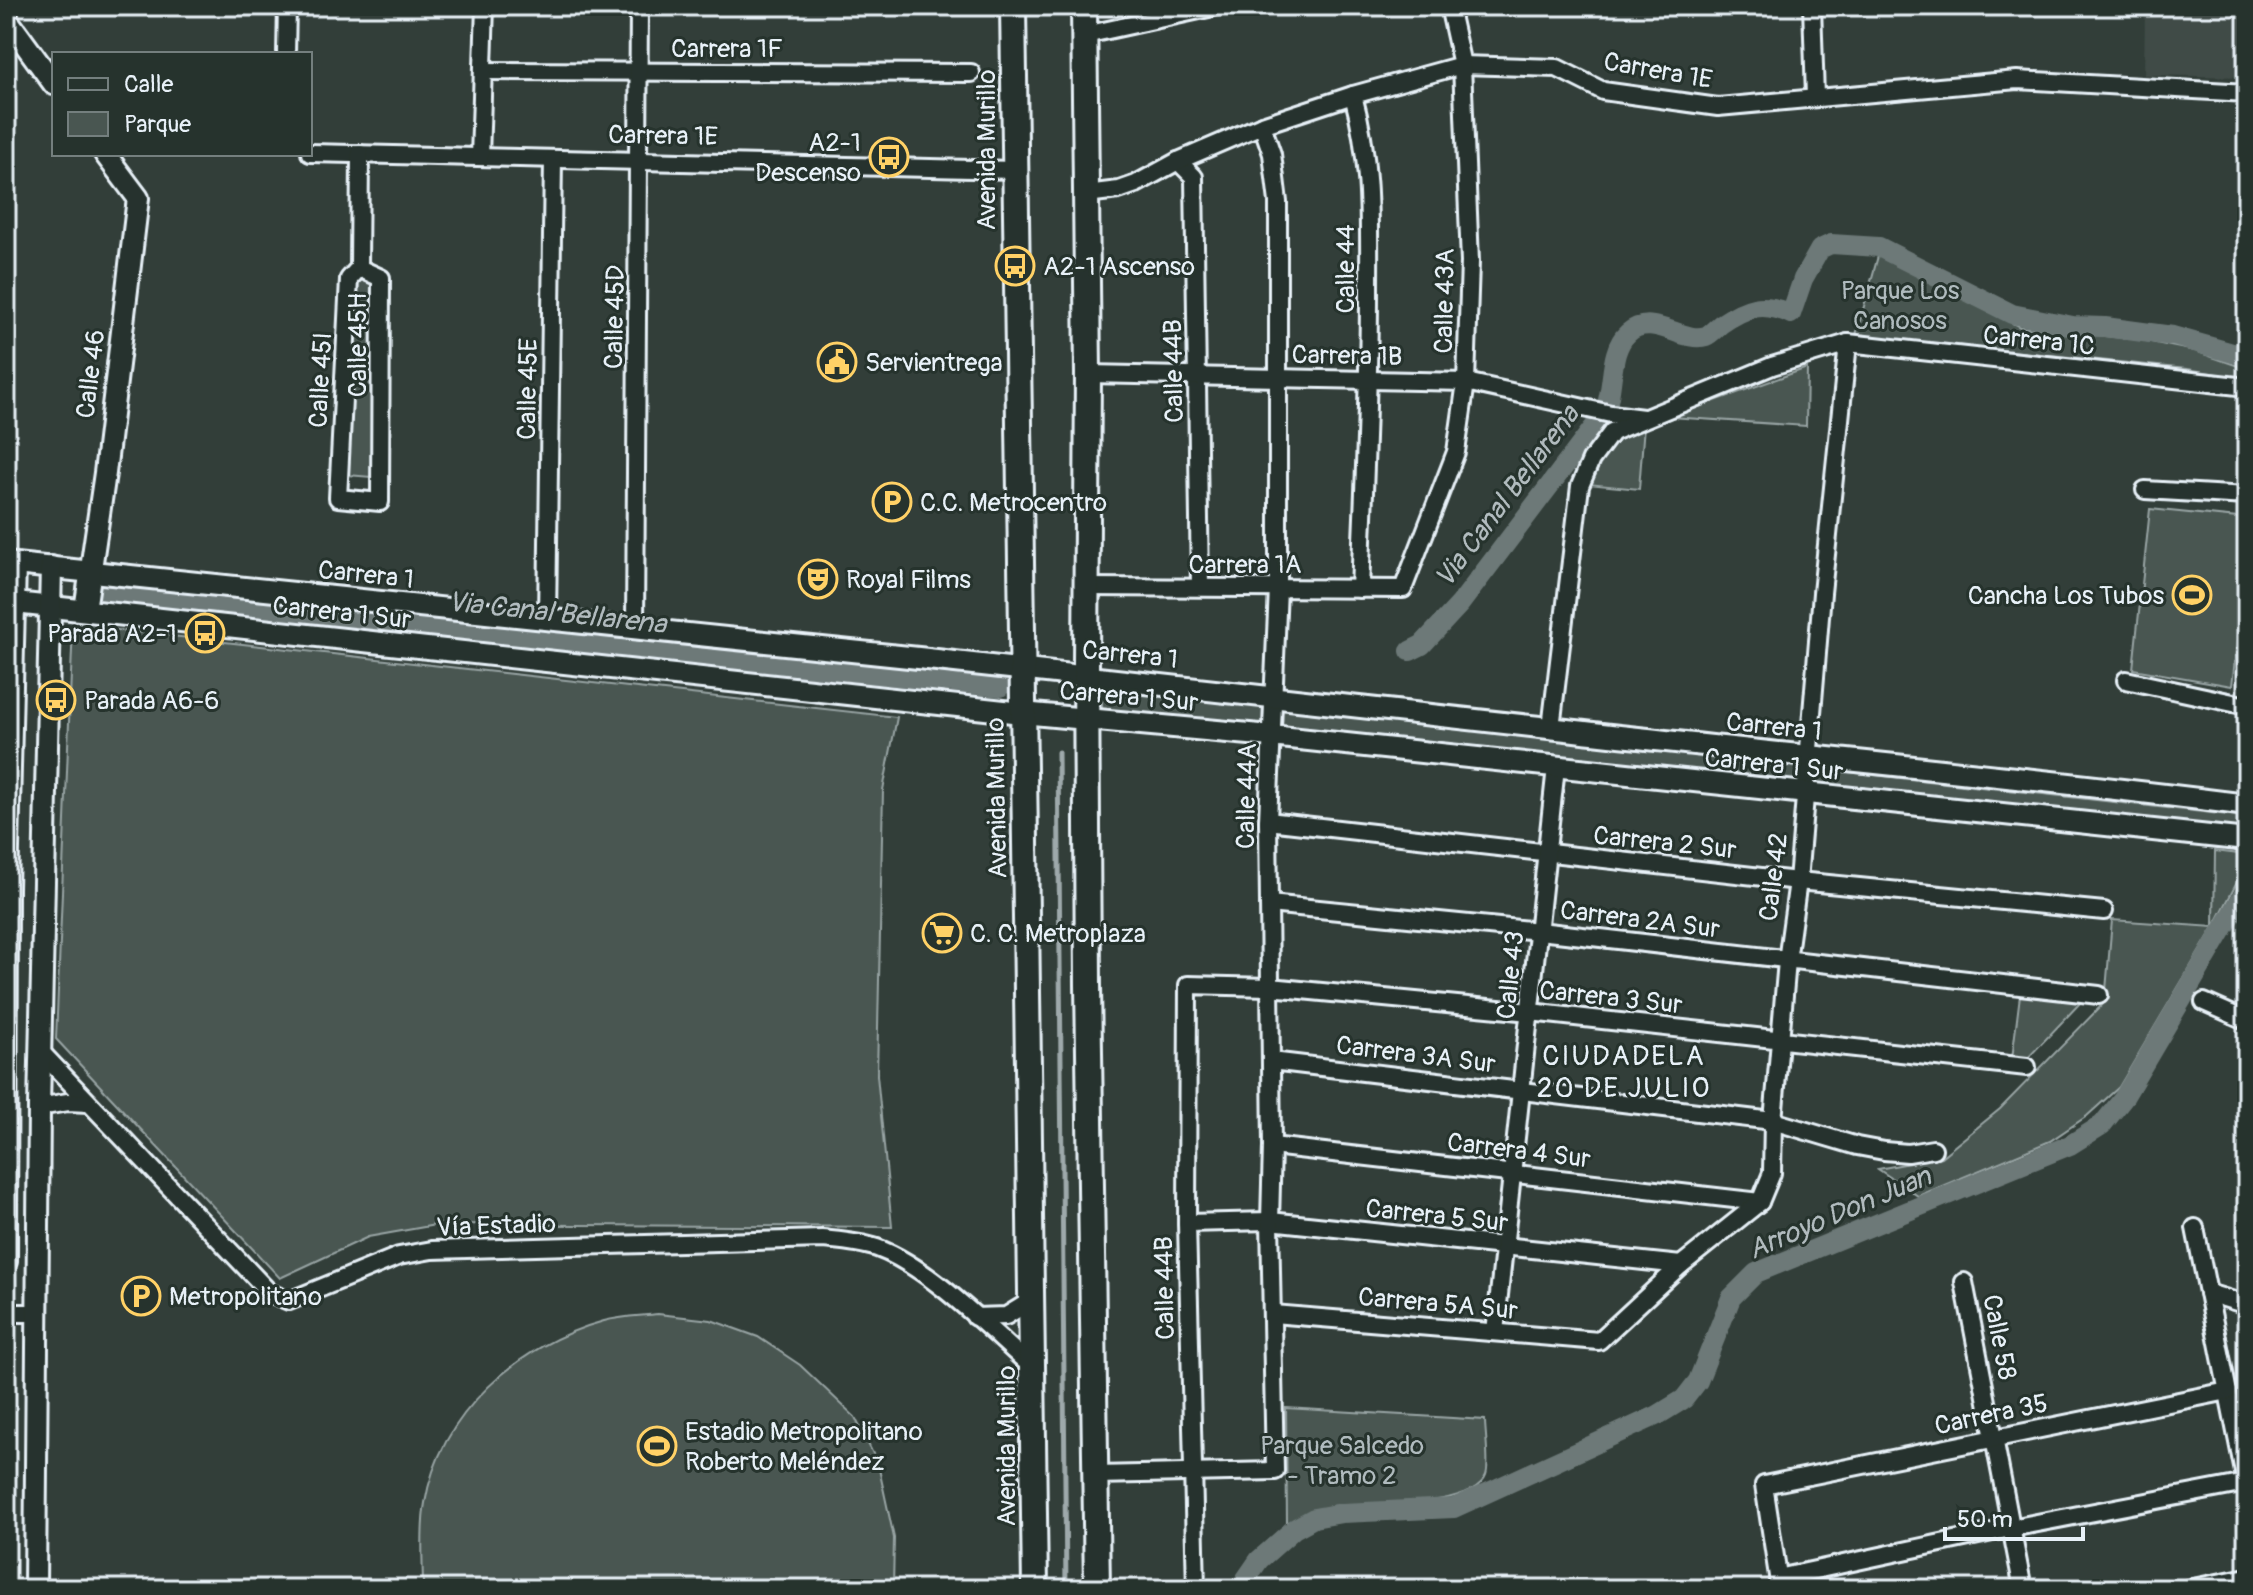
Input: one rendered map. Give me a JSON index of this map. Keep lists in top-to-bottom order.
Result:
{
  "streets": {
    "main road": ["Avenida Murillo"],
    "street": [
      "Carrera 1F",
      "Carrera 1E",
      "Calle 44",
      "Calle 43A",
      "Calle 45D",
      "Carrera 1C",
      "Calle 45H",
      "Carrera 1B",
      "Calle 44B",
      "Calle 46",
      "Calle 45I",
      "Calle 45E",
      "Carrera 1A",
      "Carrera 1",
      "Carrera 1 Sur",
      "Calle 44A",
      "Carrera 2 Sur",
      "Calle 42",
      "Carrera 2A Sur",
      "Calle 43",
      "Carrera 3 Sur",
      "Carrera 3A Sur",
      "Carrera 4 Sur",
      "Carrera 5 Sur",
      "Vía Estadio",
      "Carrera 5A Sur",
      "Calle 58",
      "Carrera 35"
    ]
  },
  "crossings": [
    ["Carrera 1F", "Calle 45D"],
    ["Carrera 1E", "Avenida Murillo"],
    ["Carrera 1E", "Calle 44"],
    ["Carrera 1E", "Calle 43A"],
    ["Carrera 1E", "Calle 45D"],
    ["Carrera 1E", "Calle 45H"],
    ["Carrera 1E", "Calle 44B"],
    ["Carrera 1E", "Calle 45E"],
    ["Carrera 1E", "Calle 44A"],
    ["Avenida Murillo", "Carrera 1"],
    ["Avenida Murillo", "Carrera 1 Sur"],
    ["Avenida Murillo", "Vía Estadio"],
    ["Calle 44", "Carrera 1B"],
    ["Calle 44", "Carrera 1A"],
    ["Calle 43A", "Carrera 1B"],
    ["Calle 43A", "Carrera 1A"],
    ["Calle 45D", "Carrera 1"],
    ["Carrera 1C", "Carrera 1B"],
    ["Carrera 1C", "Calle 42"],
    ["Calle 45H", "Calle 45I"],
    ["Carrera 1B", "Calle 44B"],
    ["Carrera 1B", "Calle 44A"],
    ["Calle 44B", "Carrera 1A"],
    ["Calle 44B", "Calle 44A"],
    ["Calle 44B", "Carrera 3 Sur"],
    ["Calle 44B", "Carrera 5 Sur"],
    ["Calle 46", "Carrera 1"],
    ["Calle 46", "Carrera 1 Sur"],
    ["Calle 45E", "Carrera 1"],
    ["Carrera 1A", "Calle 44A"],
    ["Carrera 1", "Calle 44A"],
    ["Carrera 1", "Calle 42"],
    ["Carrera 1 Sur", "Calle 44A"],
    ["Carrera 1 Sur", "Calle 42"],
    ["Carrera 1 Sur", "Calle 43"],
    ["Calle 44A", "Carrera 2 Sur"],
    ["Calle 44A", "Carrera 2A Sur"],
    ["Calle 44A", "Carrera 3 Sur"],
    ["Calle 44A", "Carrera 3A Sur"],
    ["Calle 44A", "Carrera 4 Sur"],
    ["Calle 44A", "Carrera 5 Sur"],
    ["Calle 44A", "Carrera 5A Sur"],
    ["Carrera 2 Sur", "Calle 42"],
    ["Carrera 2 Sur", "Calle 43"],
    ["Calle 42", "Carrera 2A Sur"],
    ["Calle 42", "Carrera 3 Sur"],
    ["Calle 42", "Carrera 3A Sur"],
    ["Calle 42", "Carrera 4 Sur"],
    ["Carrera 2A Sur", "Calle 43"],
    ["Calle 43", "Carrera 3 Sur"],
    ["Calle 43", "Carrera 3A Sur"],
    ["Calle 43", "Carrera 4 Sur"],
    ["Calle 43", "Carrera 5 Sur"],
    ["Calle 43", "Carrera 5A Sur"],
    ["Carrera 5 Sur", "Carrera 5A Sur"],
    ["Calle 58", "Carrera 35"]
  ],
  "districts": ["CIUDADELA 20 DE JULIO"],
  "water": ["Via Canal Bellarena", "Arroyo Don Juan"],
  "parks": ["Parque Los Canosos", "Parque Salcedo - Tramo 2"],
  "places": {
    "bus stop": [
      "A2-1 Descenso",
      "A2-1 Ascenso",
      "Parada A2-1",
      "Parada A6-6"
    ],
    "public building": ["Servientrega"],
    "parking": ["C.C. Metrocentro", "Metropolitano"],
    "theatre": ["Royal Films"],
    "sports": ["Cancha Los Tubos", "Estadio Metropolitano Roberto Meléndez"],
    "supermarket": ["C. C. Metroplaza"]
  },
  "legend": ["Calle", "Parque"],
  "scale_bar": "50 m"
}
